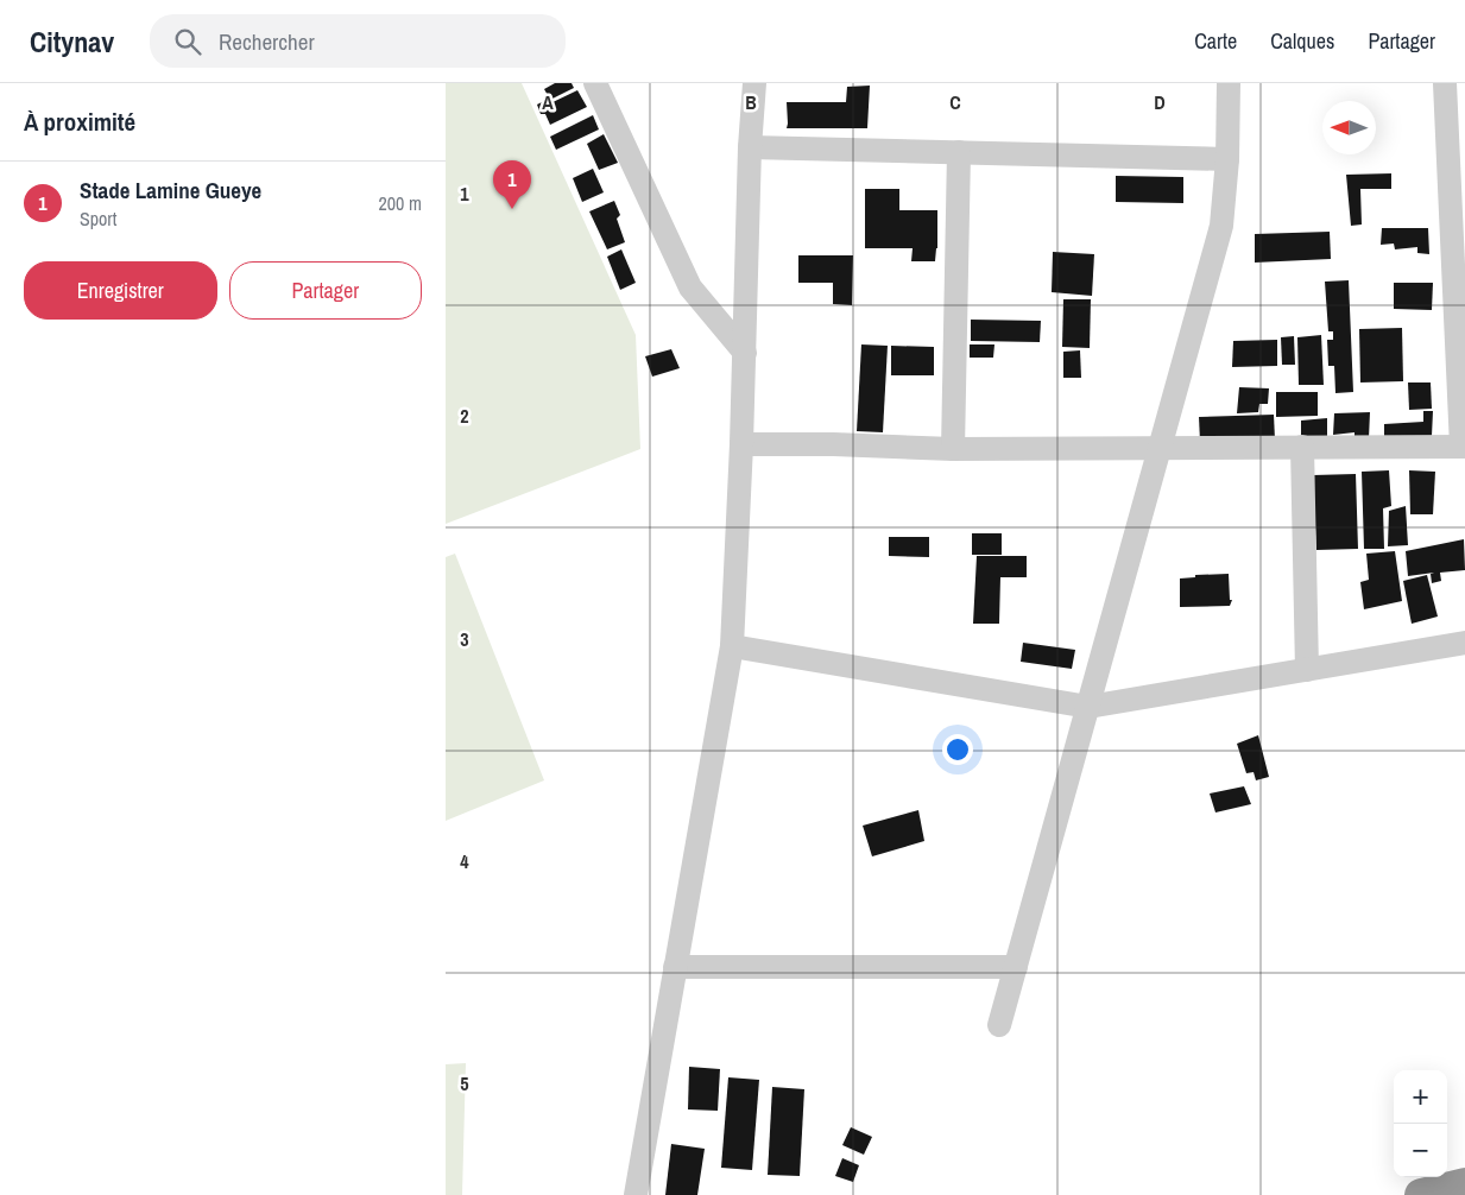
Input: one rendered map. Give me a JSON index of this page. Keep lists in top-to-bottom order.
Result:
{
  "north": "left",
  "page": {
    "header": "Citynav",
    "search": "Rechercher",
    "nav": ["Carte", "Calques", "Partager"],
    "heading": "À proximité",
    "list": [
      {
        "mark": "1",
        "name": "Stade Lamine Gueye",
        "note": "Sport",
        "value": "200 m"
      }
    ],
    "pins": "1",
    "buttons": ["Enregistrer", "Partager"],
    "map_buttons": ["+", "−"]
  },
  "grid": {
    "columns": [
      "A",
      "B",
      "C",
      "D"
    ],
    "rows": [
      "1",
      "2",
      "3",
      "4",
      "5"
    ]
  }
}
